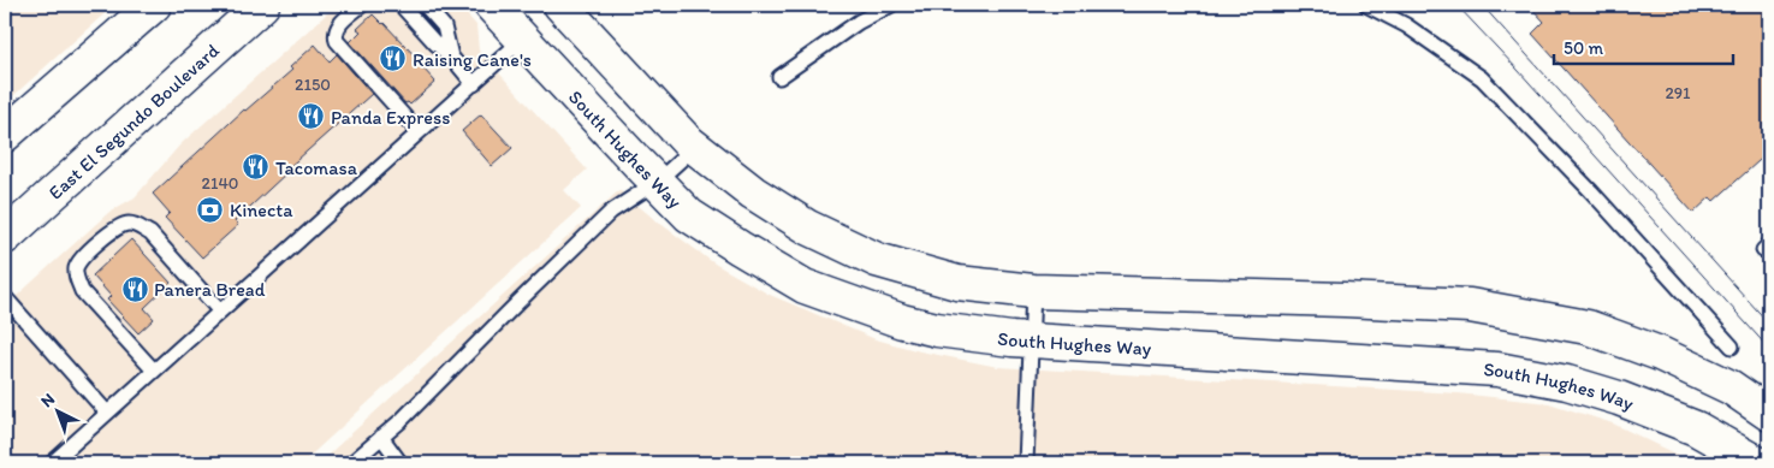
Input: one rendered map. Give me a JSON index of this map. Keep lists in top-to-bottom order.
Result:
{
  "streets": {
    "street": ["East El Segundo Boulevard", "South Hughes Way"]
  },
  "places": {
    "restaurant": [
      "Raising Cane's",
      "Panda Express",
      "Tacomasa",
      "Panera Bread"
    ],
    "bank": ["Kinecta"]
  },
  "house_numbers": ["2150", "291", "2140"],
  "scale_bar": "50 m",
  "north": "top left"
}
